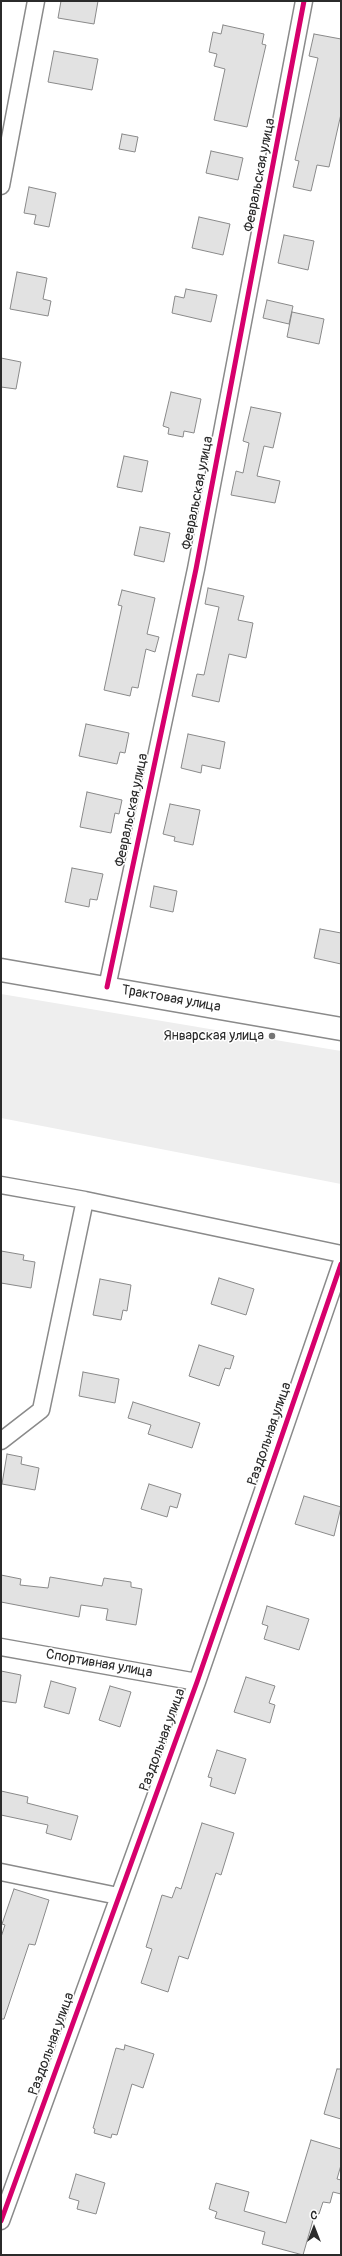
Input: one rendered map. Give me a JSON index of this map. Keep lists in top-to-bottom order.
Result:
{
  "streets": {
    "main road": ["Трактовая улица"],
    "street": ["Февральская улица", "Раздольная улица", "Спортивная улица"]
  },
  "crossings": [
    ["Февральская улица", "Трактовая улица"],
    ["Раздольная улица", "Спортивная улица"]
  ],
  "places": ["Январская улица"],
  "north": "top"
}
